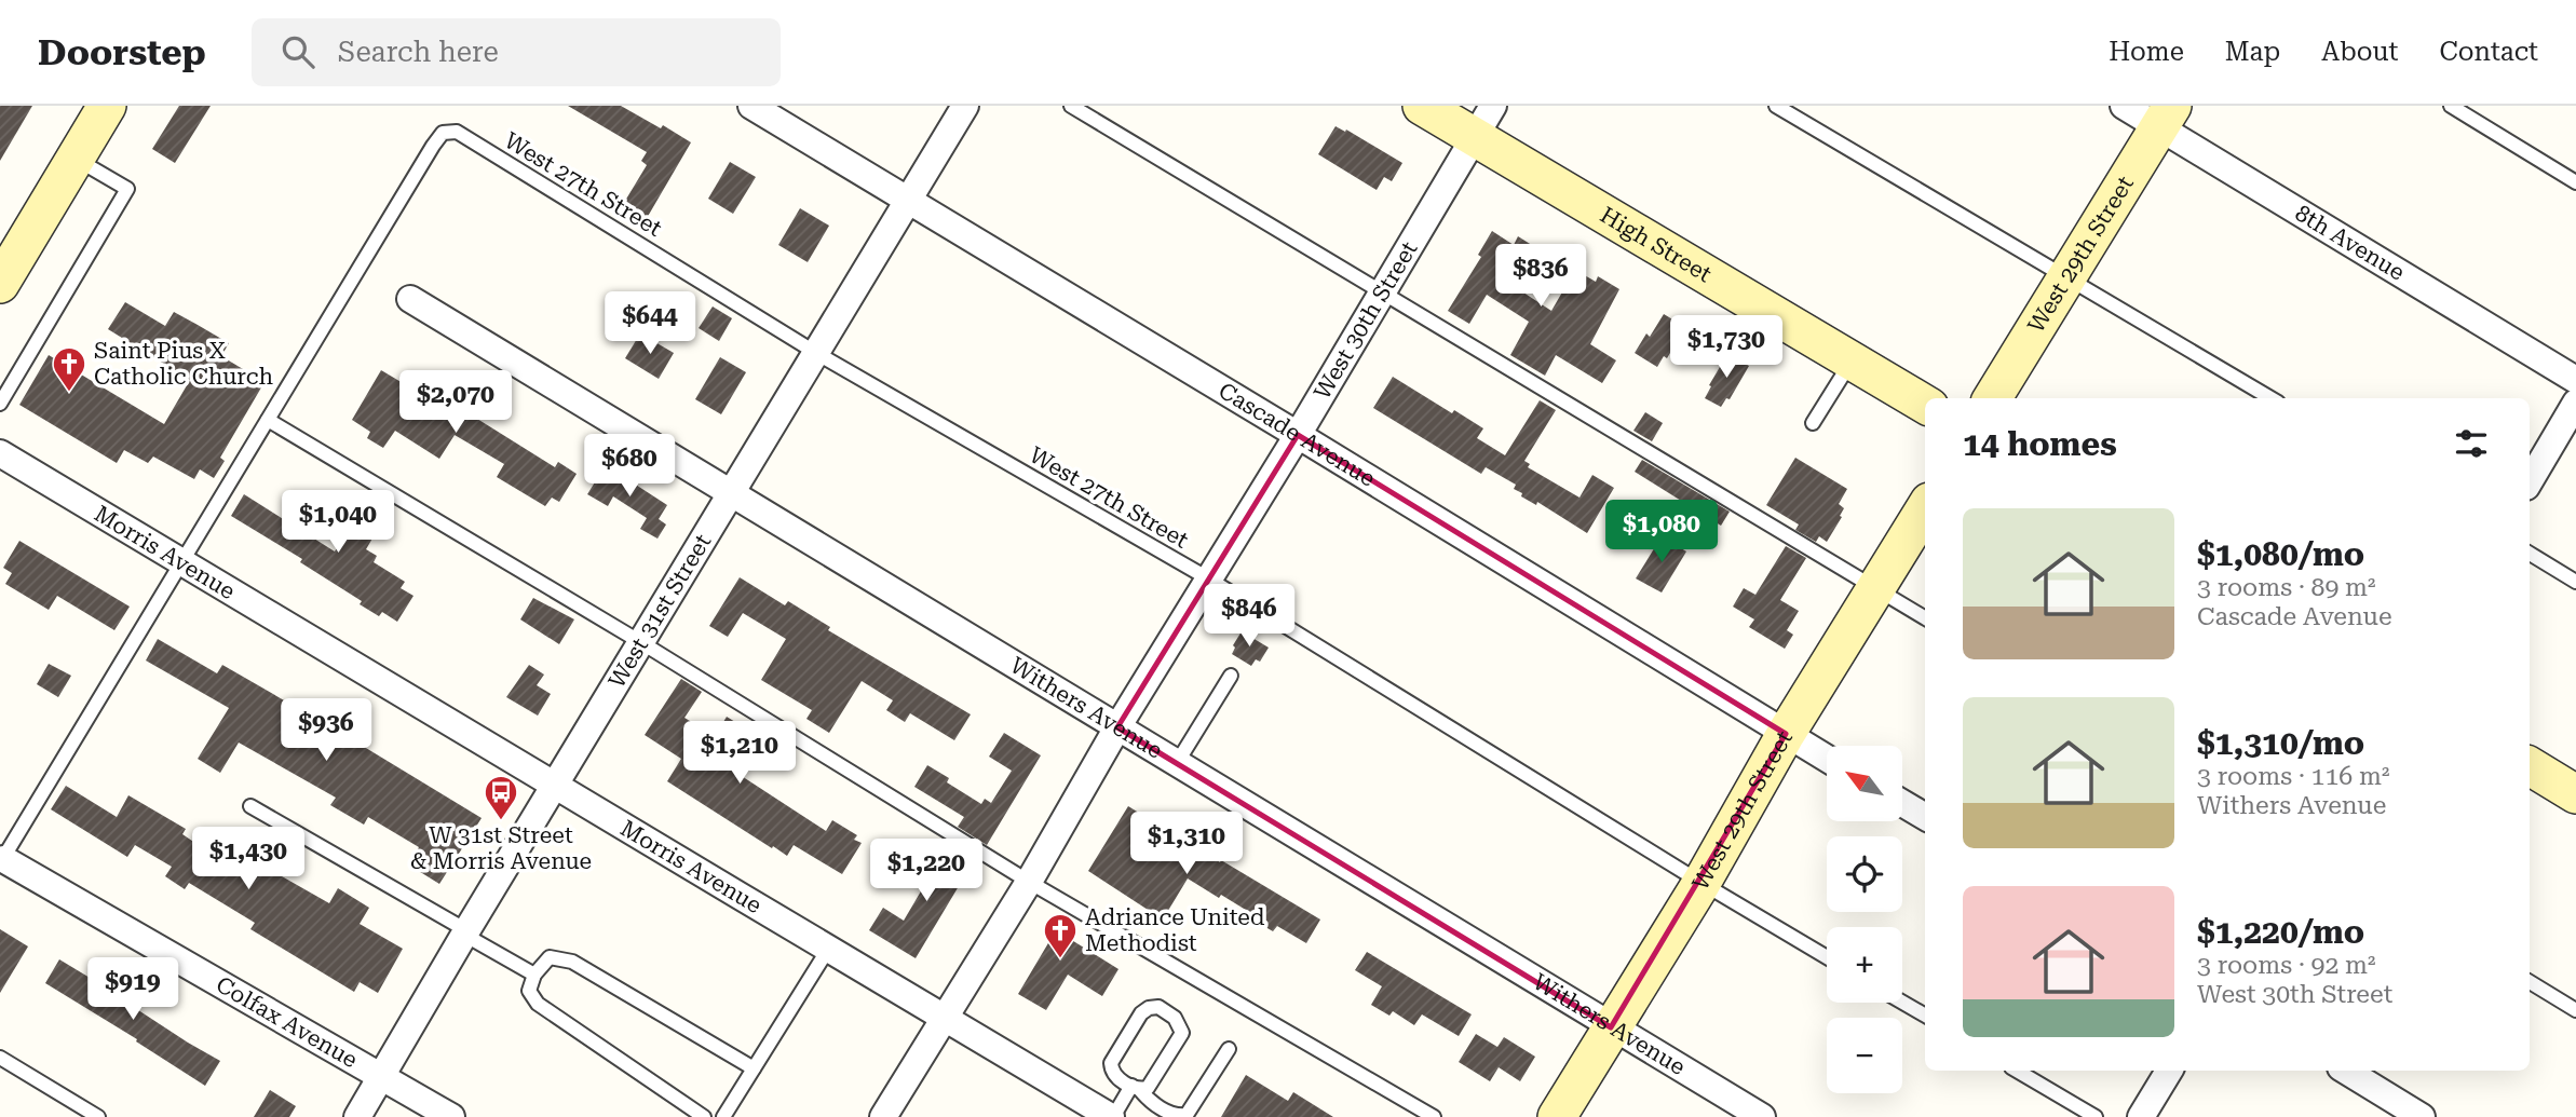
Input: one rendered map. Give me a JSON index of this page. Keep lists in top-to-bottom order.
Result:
{
  "streets": {
    "street": [
      "8th Avenue",
      "High Street",
      "West 29th Street",
      "West 30th Street",
      "Cascade Avenue",
      "Morris Avenue",
      "West 31st Street",
      "Withers Avenue",
      "Colfax Avenue"
    ],
    "lane": ["West 27th Street"]
  },
  "crossings": [
    ["West 27th Street", "West 29th Street"],
    ["West 27th Street", "West 30th Street"],
    ["West 27th Street", "West 31st Street"],
    ["8th Avenue", "West 29th Street"],
    ["High Street", "West 30th Street"],
    ["West 29th Street", "Cascade Avenue"],
    ["West 29th Street", "Withers Avenue"],
    ["West 30th Street", "Cascade Avenue"],
    ["West 30th Street", "Morris Avenue"],
    ["West 30th Street", "Withers Avenue"],
    ["Cascade Avenue", "West 31st Street"],
    ["Morris Avenue", "West 31st Street"],
    ["West 31st Street", "Withers Avenue"],
    ["West 31st Street", "Colfax Avenue"]
  ],
  "places": {
    "church": ["Saint Pius X Catholic Church", "Adriance United Methodist"],
    "bus stop": ["W 31st Street & Morris Avenue"]
  },
  "north": "top left",
  "page": {
    "header": "Doorstep",
    "search": "Search here",
    "nav": [
      "Home",
      "Map",
      "About",
      "Contact"
    ],
    "price": [
      "$836",
      "$644",
      "$1,730",
      "$2,070",
      "$680",
      "$1,040",
      "$1,080",
      "$846",
      "$936",
      "$1,210",
      "$1,310",
      "$1,430",
      "$1,220",
      "$919"
    ],
    "heading": "14 homes",
    "list": [
      {
        "name": "$1,080/mo",
        "note": "3 rooms · 89 m² · Cascade Avenue"
      },
      {
        "name": "$1,310/mo",
        "note": "3 rooms · 116 m² · Withers Avenue"
      },
      {
        "name": "$1,220/mo",
        "note": "3 rooms · 92 m² · West 30th Street"
      }
    ],
    "map_buttons": ["+", "−"]
  }
}
